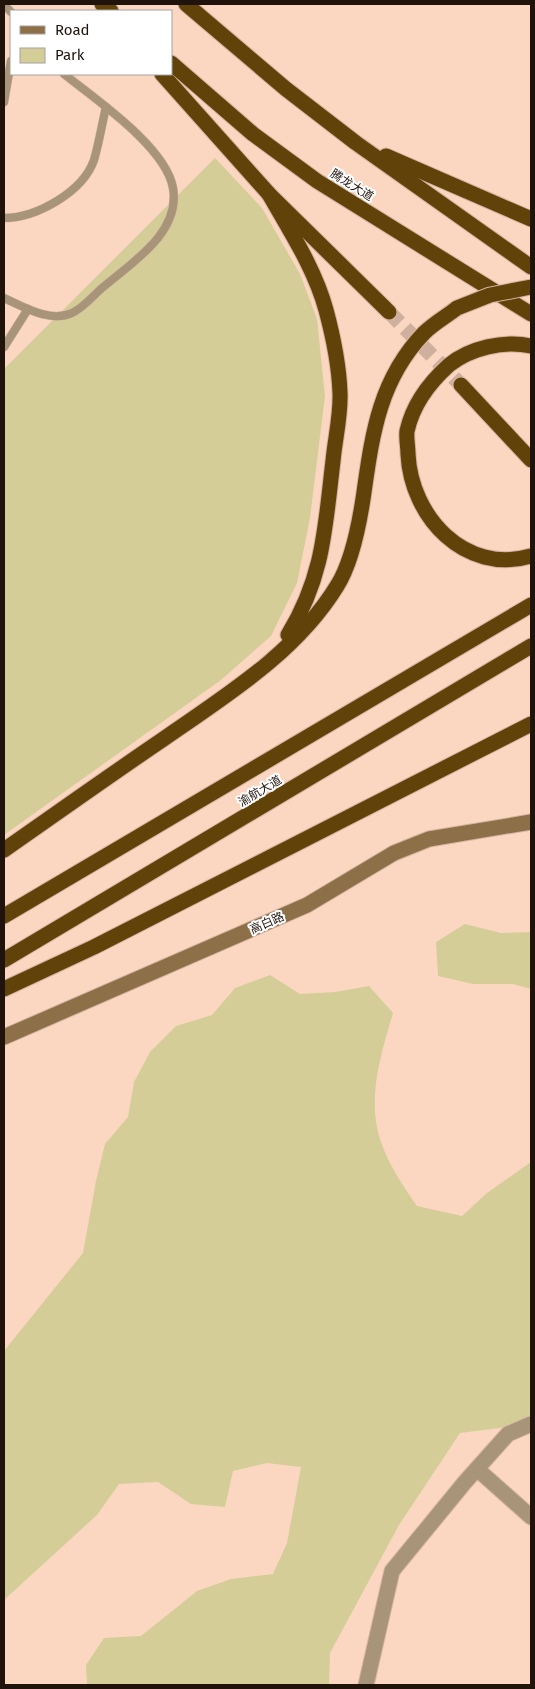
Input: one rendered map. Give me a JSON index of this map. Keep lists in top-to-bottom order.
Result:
{
  "streets": {
    "highway": ["腾龙大道", "渝航大道"],
    "street": ["高白路"]
  },
  "legend": ["Road", "Park"]
}
